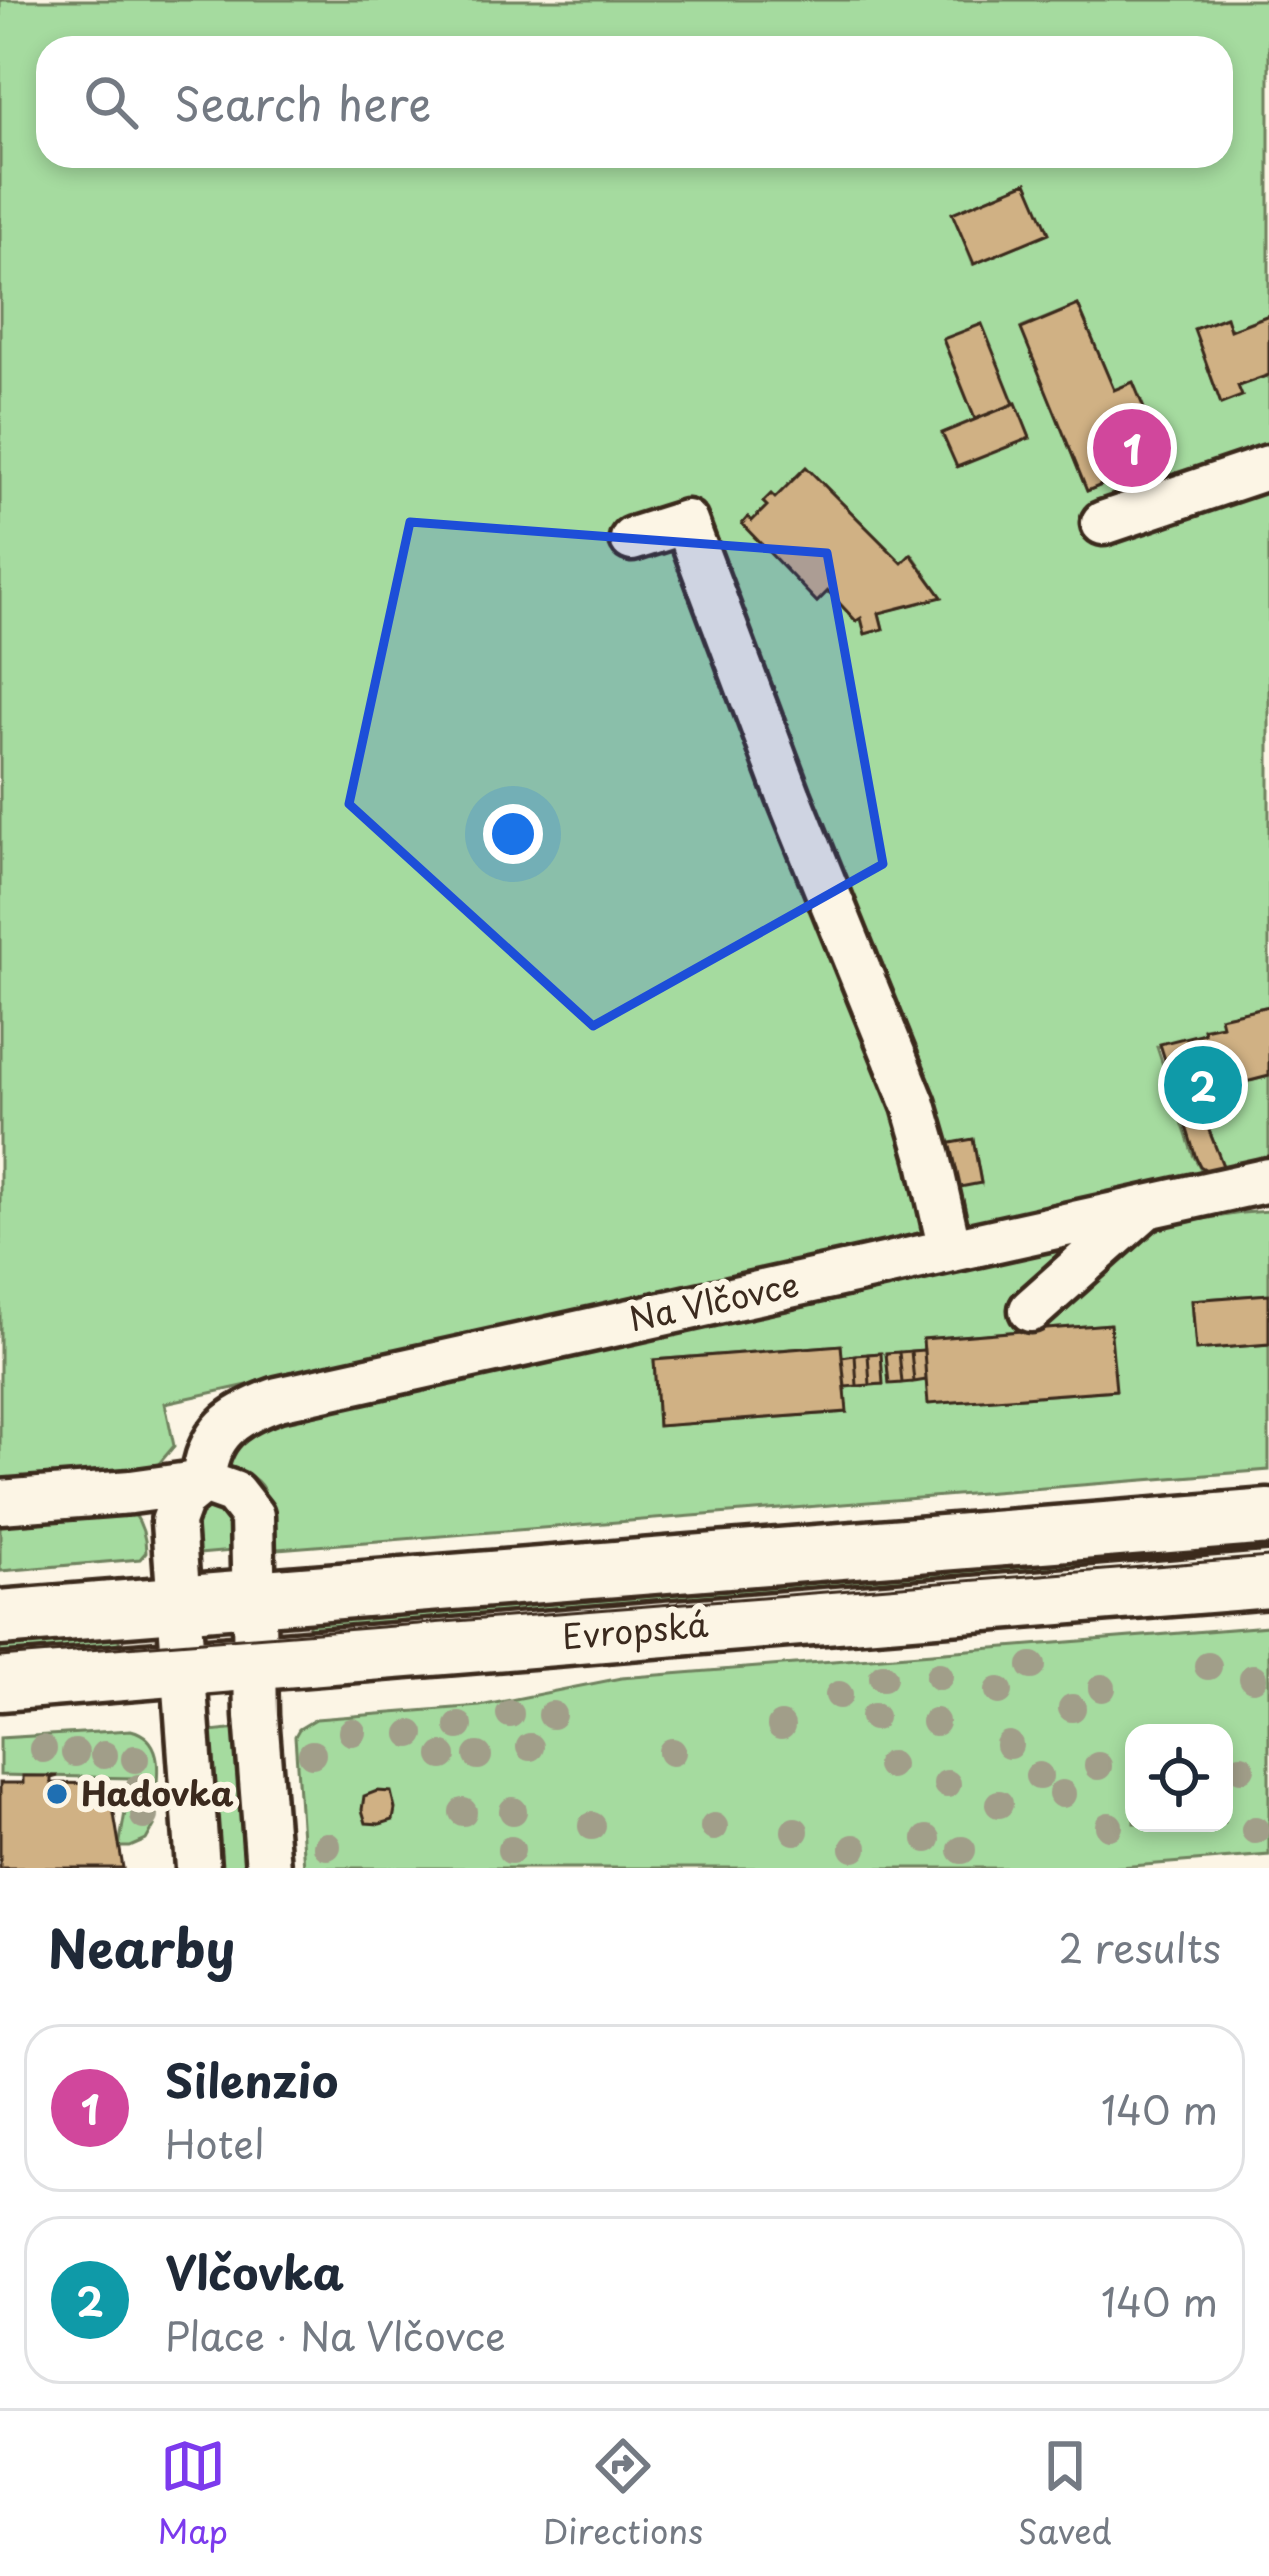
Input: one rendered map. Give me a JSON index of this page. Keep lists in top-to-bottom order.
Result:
{
  "streets": {
    "main road": ["Evropská"],
    "street": ["Na Vlčovce"]
  },
  "crossings": [
    ["Na Vlčovce", "Evropská"]
  ],
  "places": ["Hadovka"],
  "page": {
    "search": "Search here",
    "pins": ["1", "2"],
    "heading": ["Nearby", "2 results"],
    "list": [
      {
        "mark": "1",
        "name": "Silenzio",
        "note": "Hotel",
        "value": "140 m"
      },
      {
        "mark": "2",
        "name": "Vlčovka",
        "note": "Place · Na Vlčovce",
        "value": "140 m"
      }
    ],
    "nav": ["Map", "Directions", "Saved"]
  }
}
